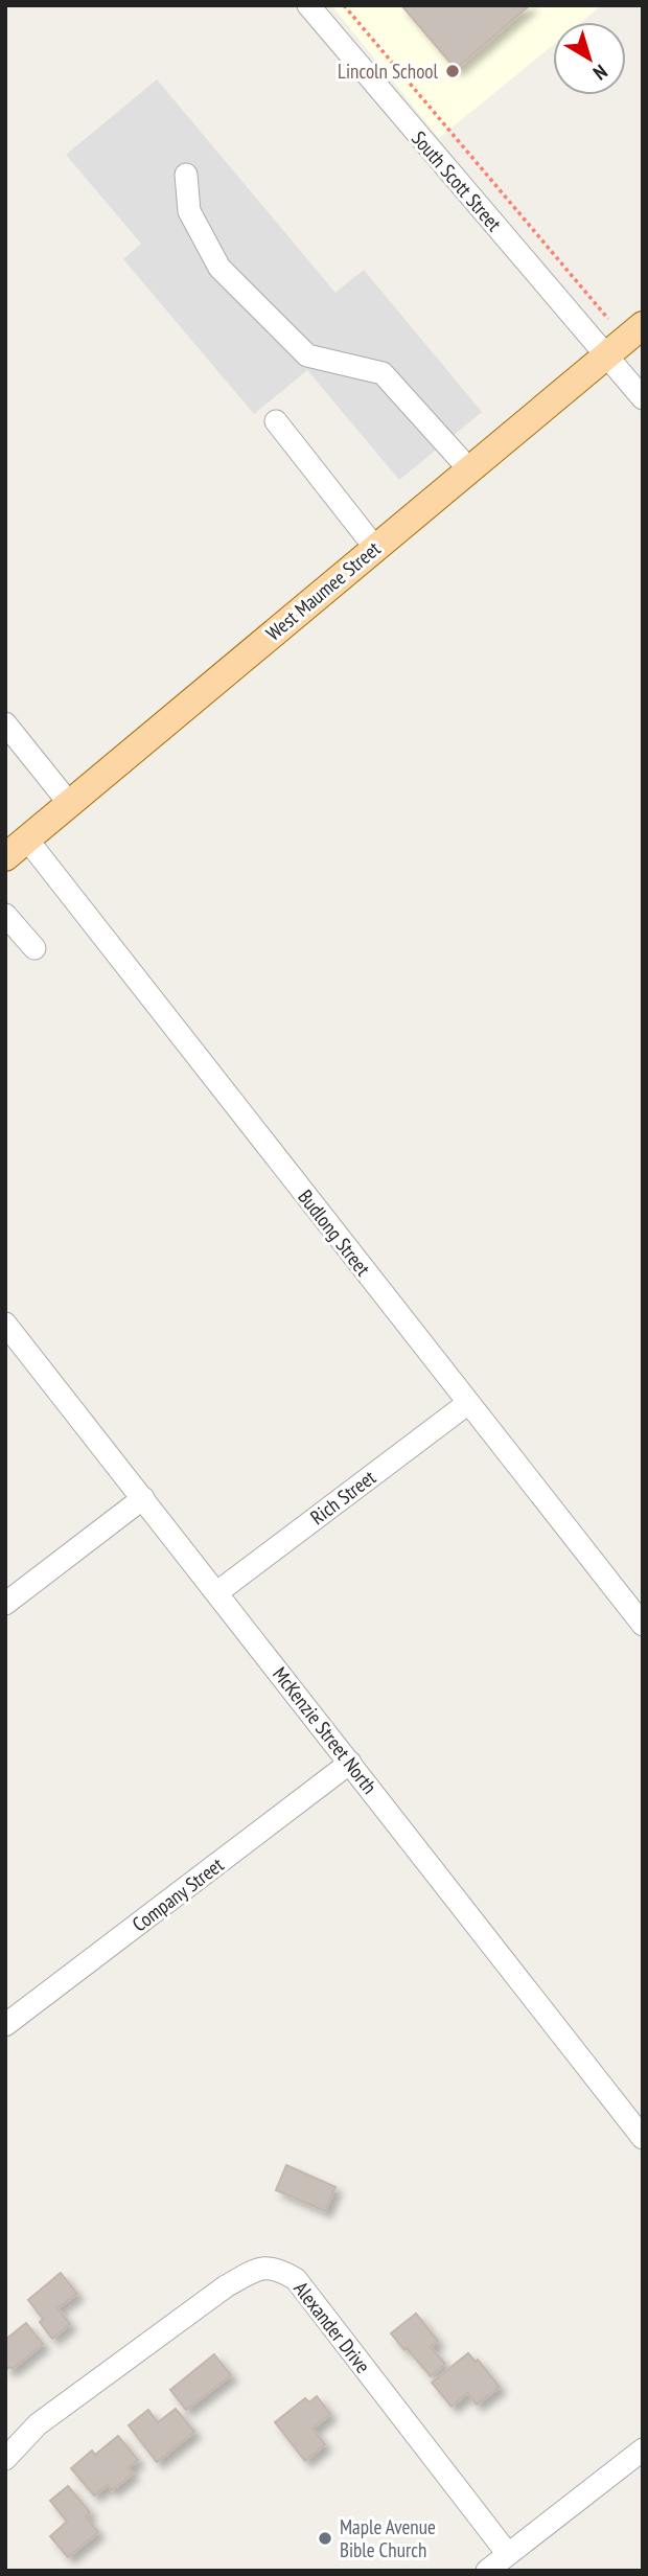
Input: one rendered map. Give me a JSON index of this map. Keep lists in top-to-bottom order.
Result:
{
  "streets": {
    "main road": ["West Maumee Street"],
    "street": [
      "South Scott Street",
      "Budlong Street",
      "Rich Street",
      "McKenzie Street North",
      "Company Street",
      "Alexander Drive"
    ]
  },
  "crossings": [
    ["South Scott Street", "West Maumee Street"],
    ["West Maumee Street", "Budlong Street"],
    ["Budlong Street", "Rich Street"],
    ["Rich Street", "McKenzie Street North"],
    ["McKenzie Street North", "Company Street"]
  ],
  "places": ["Lincoln School", "Maple Avenue Bible Church"],
  "north": "bottom right"
}
